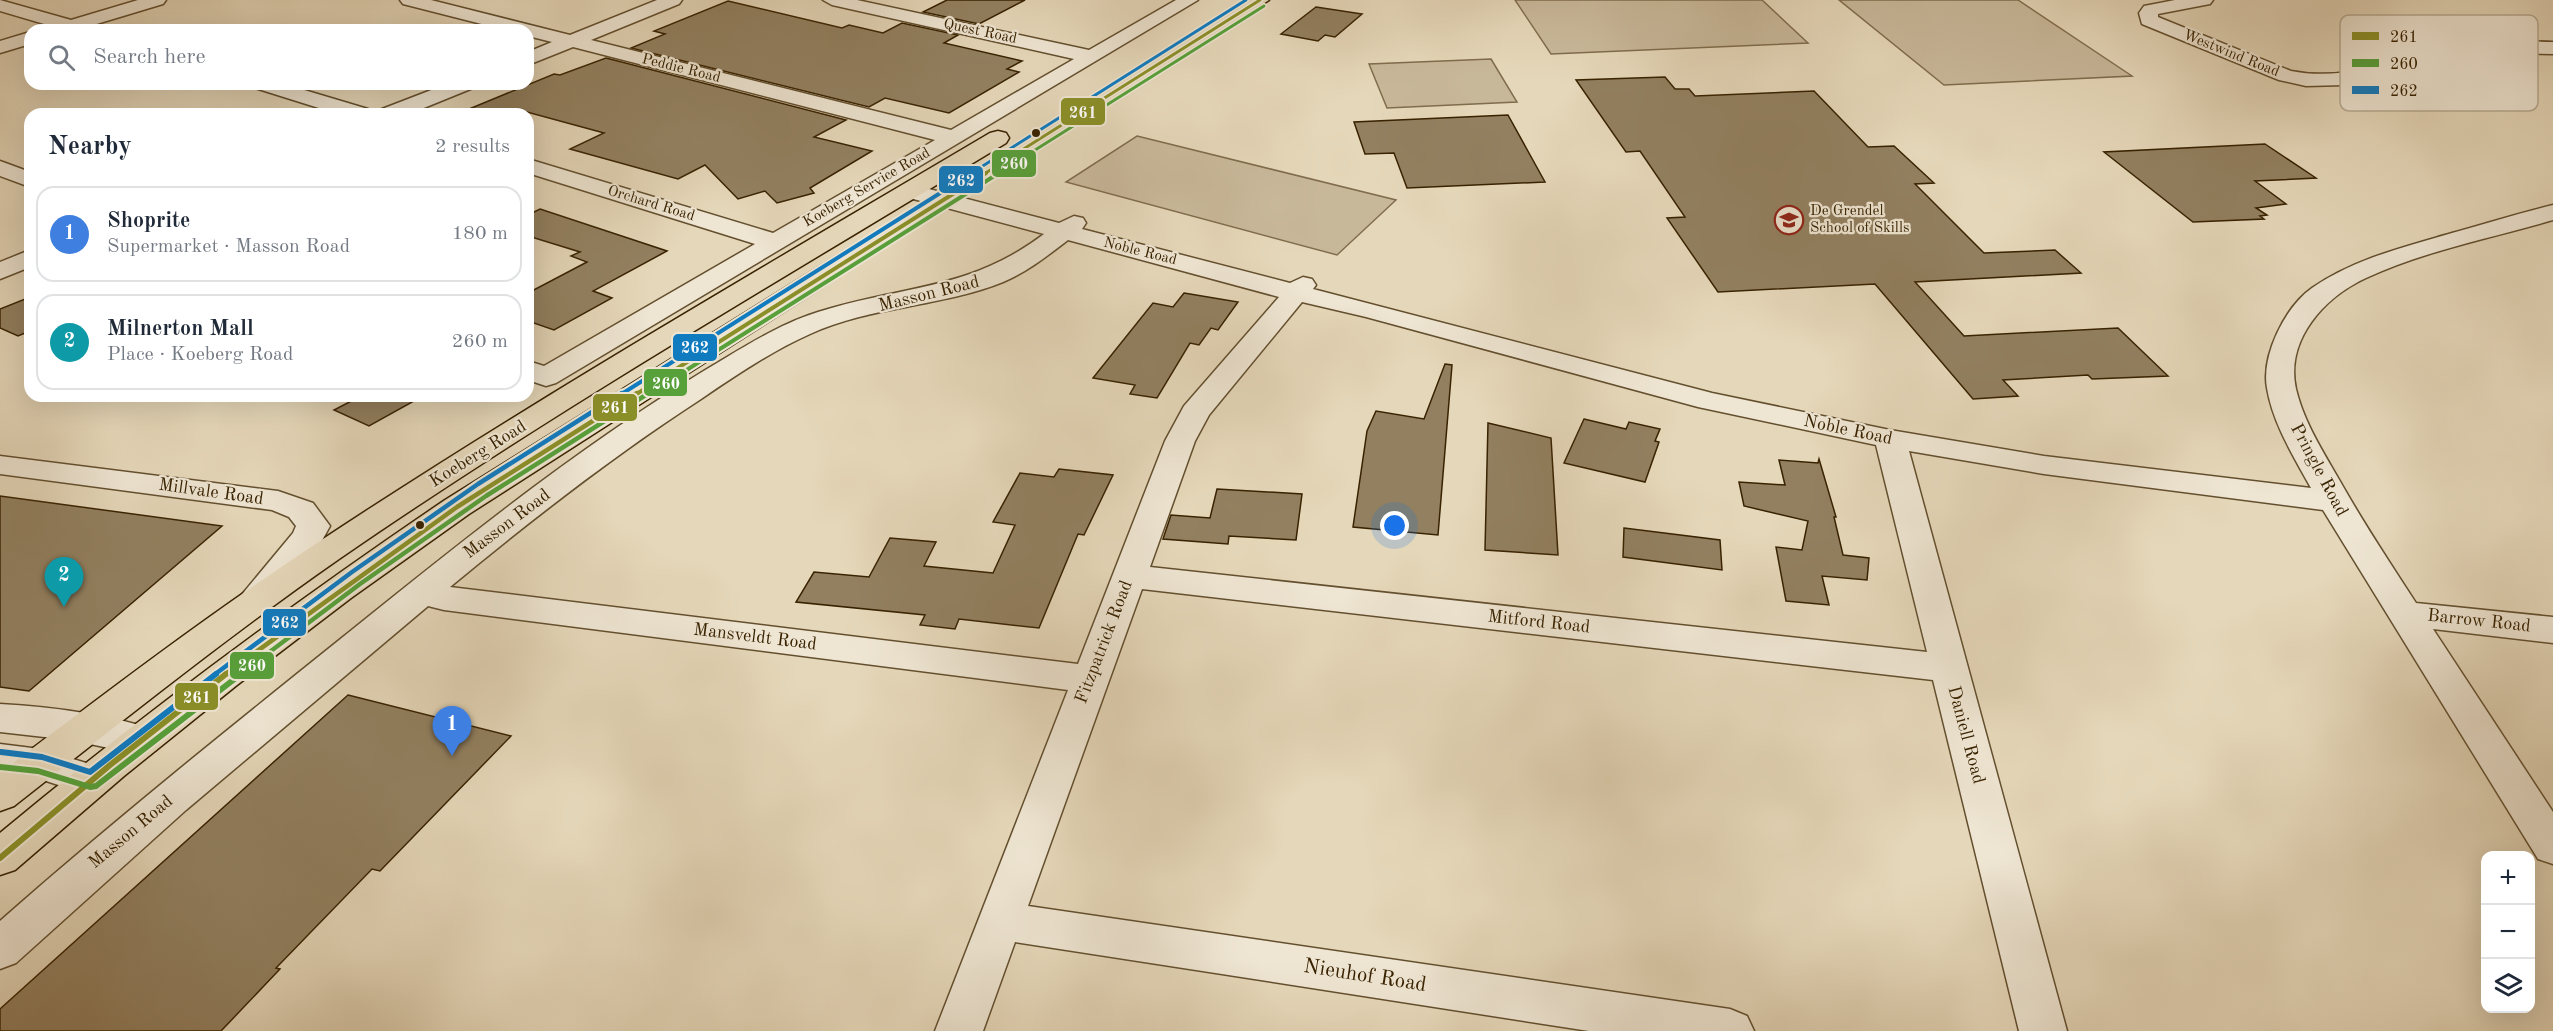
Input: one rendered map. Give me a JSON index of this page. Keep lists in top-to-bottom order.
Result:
{
  "streets": {
    "main road": ["Koeberg Road"],
    "street": [
      "Quest Road",
      "Westwind Road",
      "Peddie Road",
      "Koeberg Service Road",
      "Orchard Road",
      "Noble Road",
      "Masson Road",
      "Pringle Road",
      "Millvale Road",
      "Barrow Road",
      "Mitford Road",
      "Mansveldt Road",
      "Fitzpatrick Road",
      "Daniell Road",
      "Nieuhof Road"
    ]
  },
  "crossings": [
    ["Quest Road", "Koeberg Service Road"],
    ["Peddie Road", "Koeberg Service Road"],
    ["Koeberg Service Road", "Orchard Road"],
    ["Noble Road", "Masson Road"],
    ["Noble Road", "Koeberg Road"],
    ["Noble Road", "Pringle Road"],
    ["Noble Road", "Fitzpatrick Road"],
    ["Noble Road", "Daniell Road"],
    ["Masson Road", "Mansveldt Road"],
    ["Koeberg Road", "Millvale Road"],
    ["Pringle Road", "Barrow Road"],
    ["Mitford Road", "Fitzpatrick Road"],
    ["Mitford Road", "Daniell Road"],
    ["Mansveldt Road", "Fitzpatrick Road"],
    ["Fitzpatrick Road", "Nieuhof Road"]
  ],
  "places": {
    "school or university": ["De Grendel School of Skills"]
  },
  "lines": ["transit line 261", "transit line 262", "transit line 260"],
  "legend": ["261", "260", "262"],
  "page": {
    "search": "Search here",
    "heading": ["Nearby", "2 results"],
    "list": [
      {
        "mark": "1",
        "name": "Shoprite",
        "note": "Supermarket · Masson Road",
        "value": "180 m"
      },
      {
        "mark": "2",
        "name": "Milnerton Mall",
        "note": "Place · Koeberg Road",
        "value": "260 m"
      }
    ],
    "pins": ["2", "1"],
    "map_buttons": ["+", "−"]
  }
}
